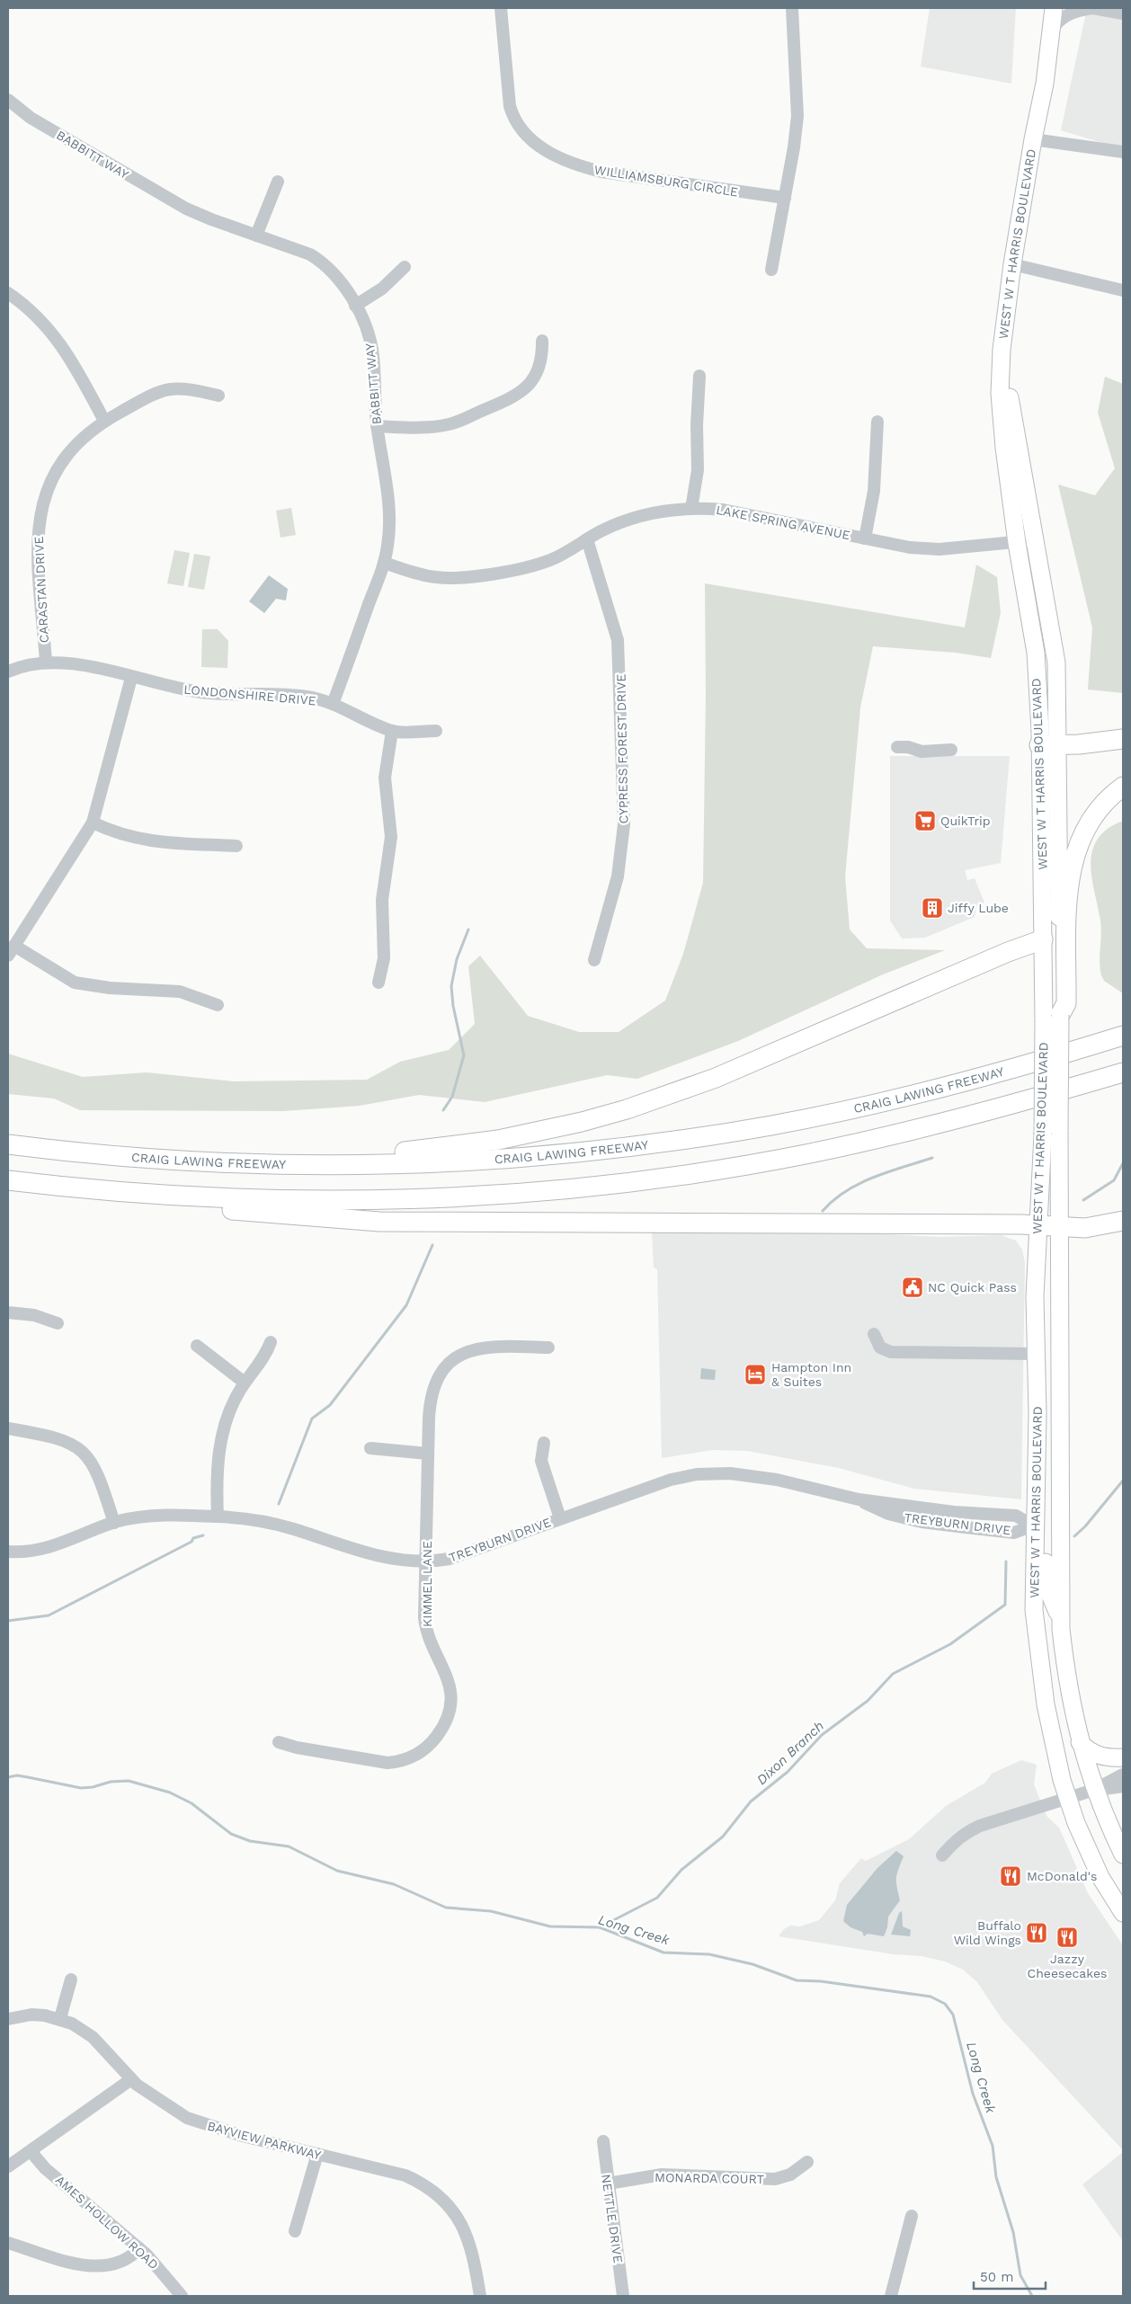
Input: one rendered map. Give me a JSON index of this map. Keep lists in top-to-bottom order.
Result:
{
  "streets": {
    "highway": ["CRAIG LAWING FREEWAY"],
    "main road": ["WEST W T HARRIS BOULEVARD"],
    "street": [
      "BABBITT WAY",
      "WILLIAMSBURG CIRCLE",
      "LAKE SPRING AVENUE",
      "CARASTAN DRIVE",
      "LONDONSHIRE DRIVE",
      "CYPRESS FOREST DRIVE",
      "TREYBURN DRIVE",
      "KIMMEL LANE",
      "BAYVIEW PARKWAY",
      "MONARDA COURT",
      "NETTLE DRIVE",
      "AMES HOLLOW ROAD"
    ]
  },
  "crossings": [
    ["BABBITT WAY", "LAKE SPRING AVENUE"],
    ["BABBITT WAY", "LONDONSHIRE DRIVE"],
    ["WEST W T HARRIS BOULEVARD", "LAKE SPRING AVENUE"],
    ["WEST W T HARRIS BOULEVARD", "TREYBURN DRIVE"],
    ["LAKE SPRING AVENUE", "CYPRESS FOREST DRIVE"],
    ["CARASTAN DRIVE", "LONDONSHIRE DRIVE"],
    ["TREYBURN DRIVE", "KIMMEL LANE"],
    ["MONARDA COURT", "NETTLE DRIVE"]
  ],
  "water": ["Dixon Branch", "Long Creek"],
  "places": {
    "supermarket": ["QuikTrip"],
    "building": ["Jiffy Lube"],
    "public building": ["NC Quick Pass"],
    "hotel": ["Hampton Inn & Suites"],
    "restaurant": ["McDonald's", "Buffalo Wild Wings", "Jazzy Cheesecakes"]
  },
  "scale_bar": "50 m"
}
